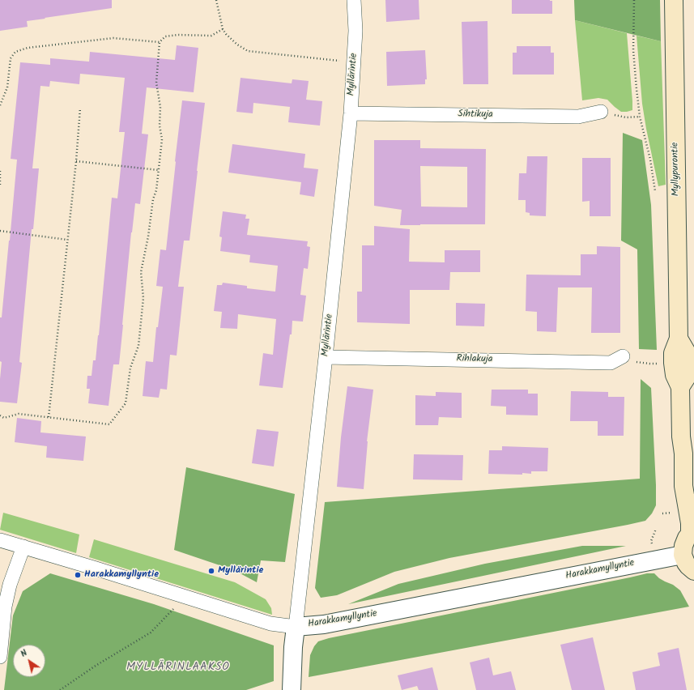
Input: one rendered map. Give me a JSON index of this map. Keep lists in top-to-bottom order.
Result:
{
  "streets": {
    "main road": ["Myllypurontie"],
    "street": [
      "Myllärintie",
      "Sihtikuja",
      "Rihlakuja",
      "Harakkamyllyntie"
    ]
  },
  "crossings": [
    ["Myllärintie", "Sihtikuja"],
    ["Myllärintie", "Rihlakuja"],
    ["Myllärintie", "Harakkamyllyntie"]
  ],
  "districts": ["MYLLÄRINLAAKSO"],
  "places": ["Myllärintie", "Harakkamyllyntie"],
  "north": "top left"
}
